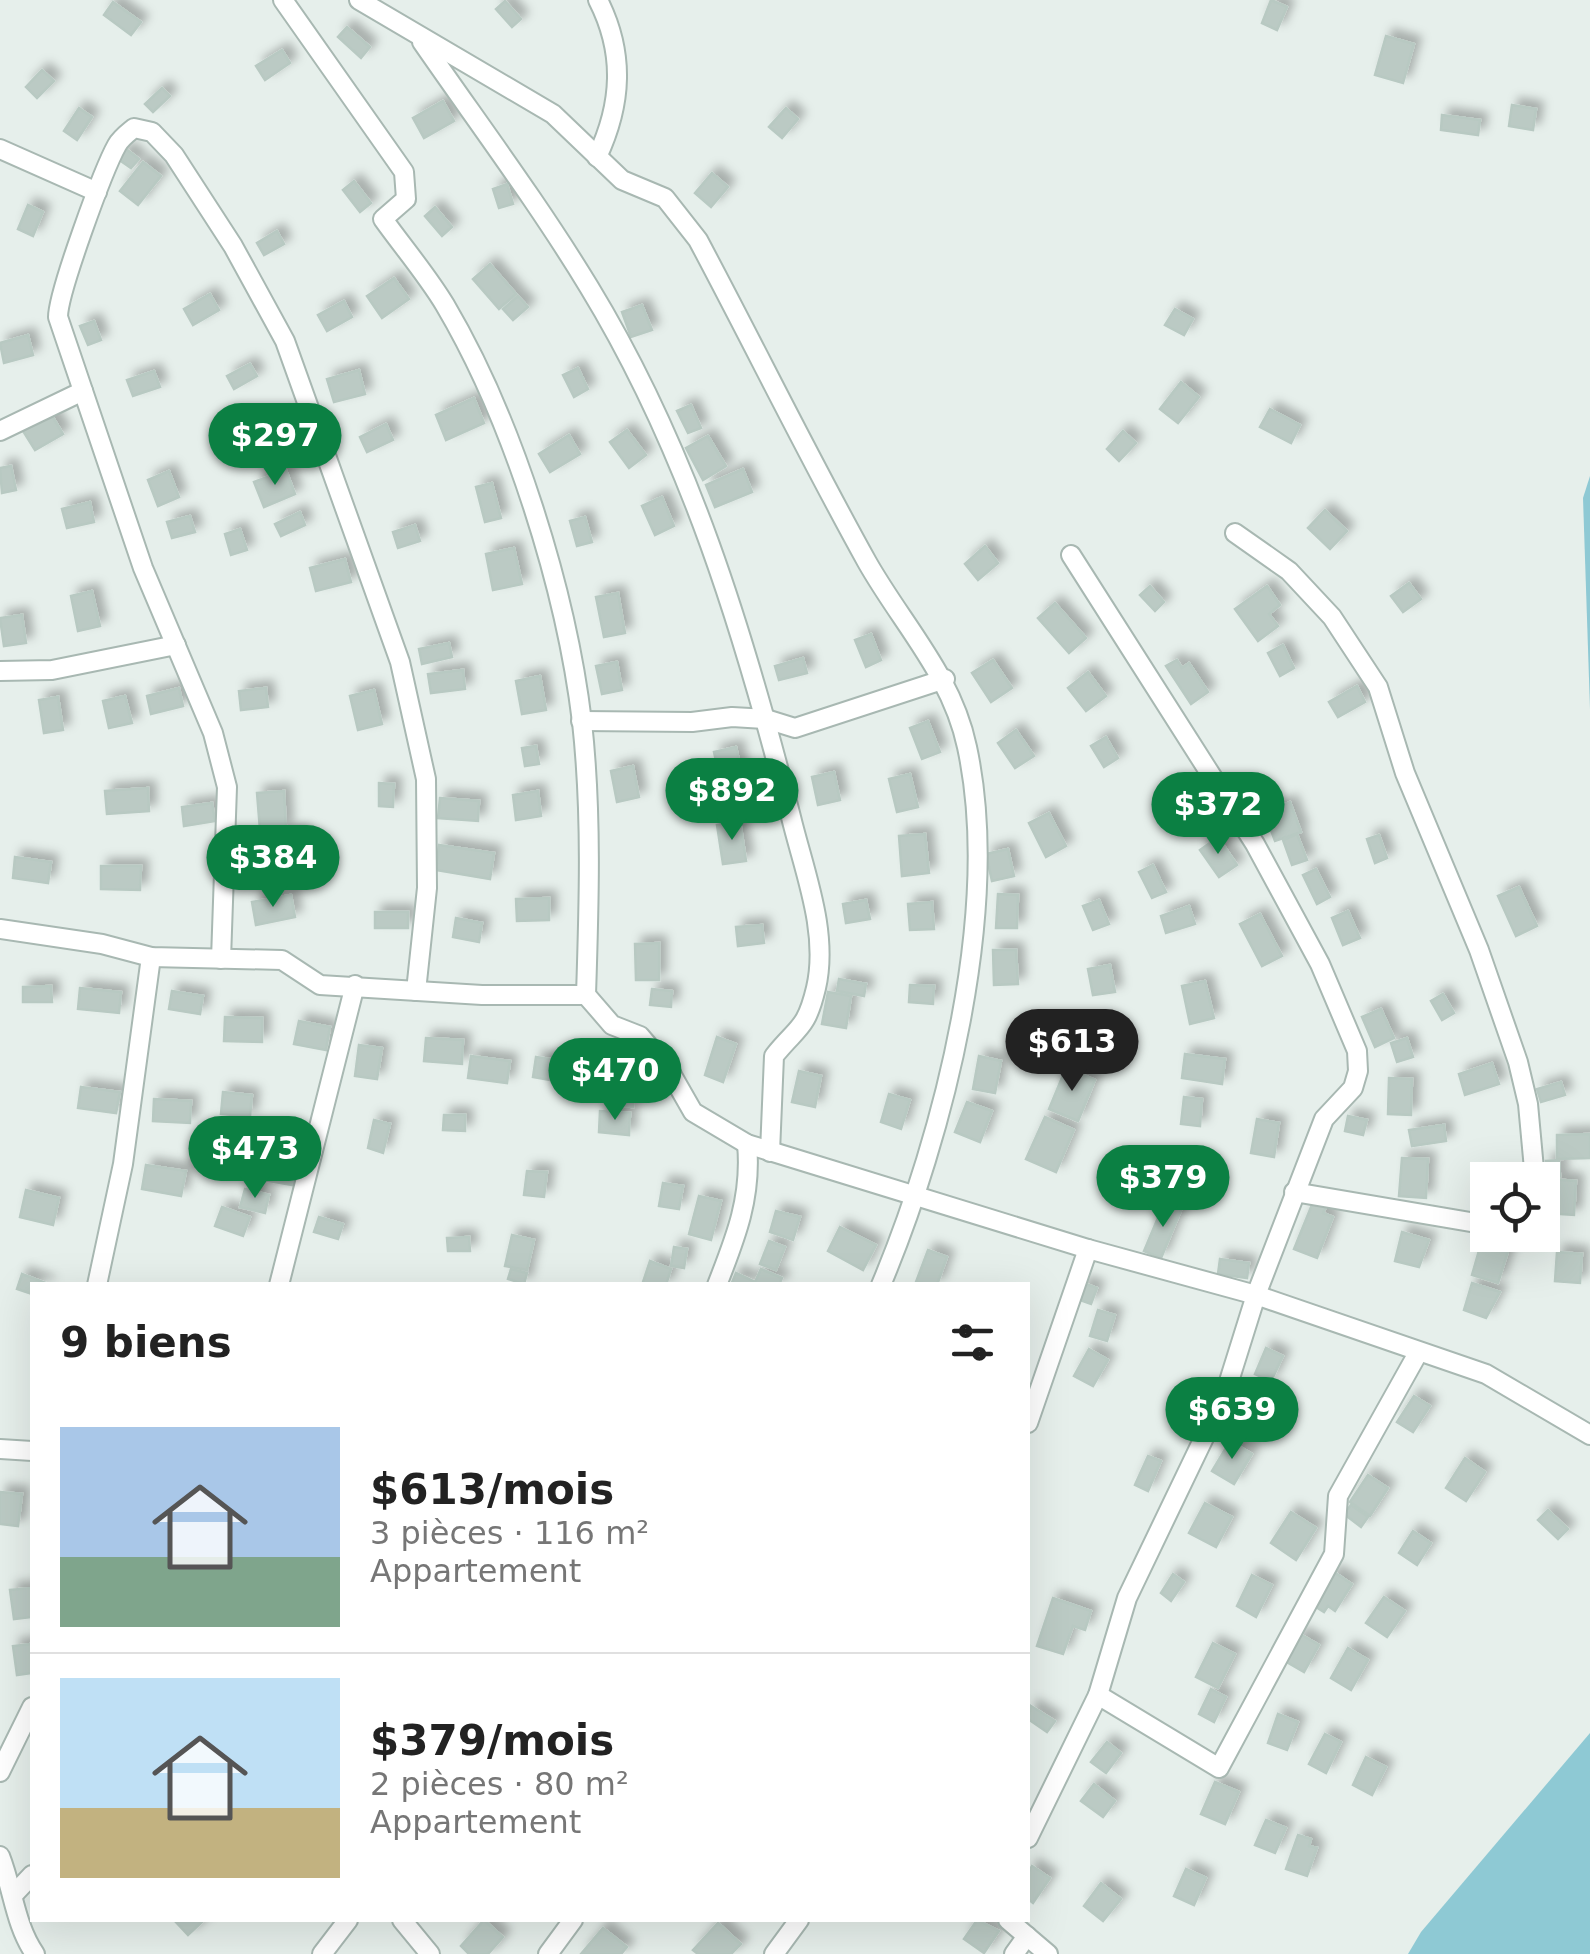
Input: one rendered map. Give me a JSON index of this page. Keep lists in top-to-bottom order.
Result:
{
  "page": {
    "price": [
      "$297",
      "$892",
      "$372",
      "$384",
      "$613",
      "$470",
      "$473",
      "$379",
      "$639"
    ],
    "heading": "9 biens",
    "list": [
      {
        "name": "$613/mois",
        "note": "3 pièces · 116 m² · Appartement"
      },
      {
        "name": "$379/mois",
        "note": "2 pièces · 80 m² · Appartement"
      }
    ]
  }
}
